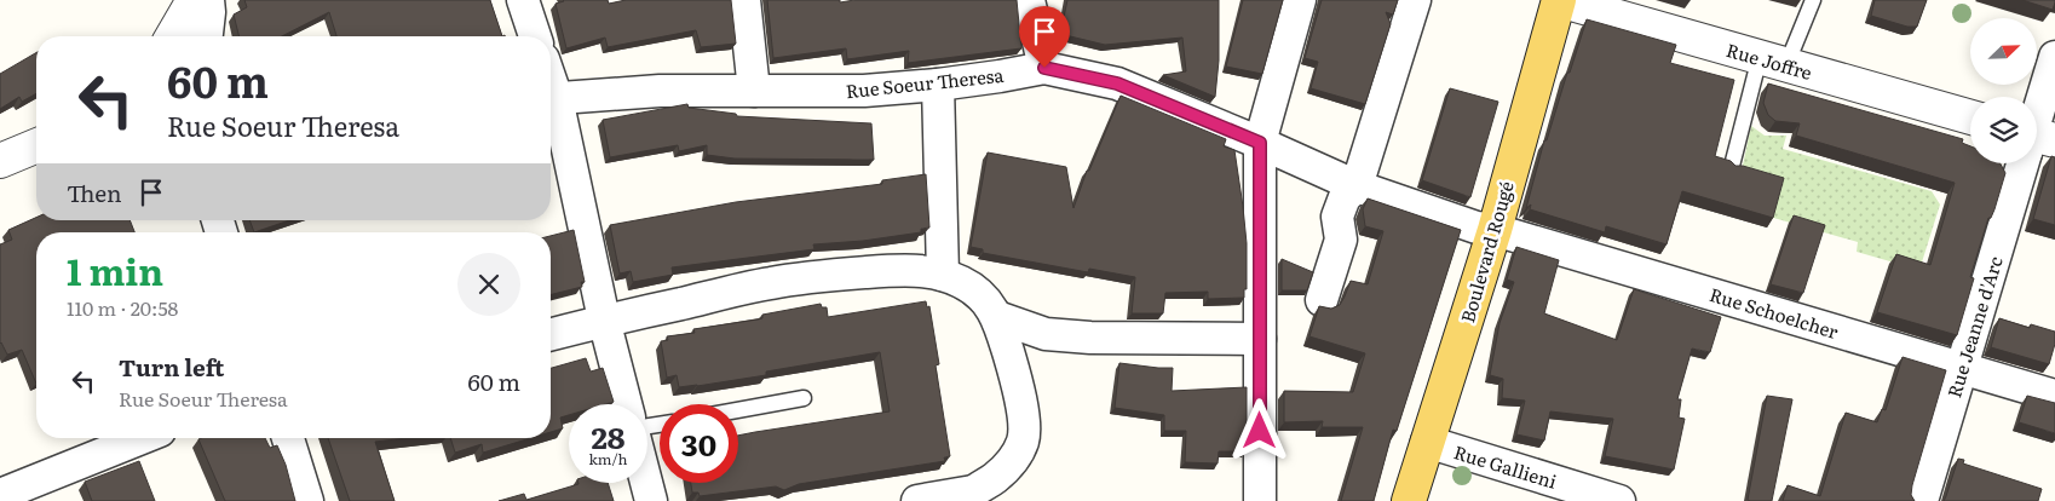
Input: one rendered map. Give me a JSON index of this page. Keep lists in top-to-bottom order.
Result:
{
  "streets": {
    "main road": ["Boulevard Rougé"],
    "street": [
      "Rue Joffre",
      "Rue Soeur Theresa",
      "Rue Schoelcher",
      "Rue Jeanne d'Arc",
      "Rue Gallieni"
    ]
  },
  "crossings": [
    ["Rue Joffre", "Boulevard Rougé"],
    ["Rue Soeur Theresa", "Boulevard Rougé"],
    ["Rue Soeur Theresa", "Rue Schoelcher"],
    ["Boulevard Rougé", "Rue Schoelcher"],
    ["Boulevard Rougé", "Rue Gallieni"],
    ["Rue Schoelcher", "Rue Jeanne d'Arc"]
  ],
  "north": "top right",
  "page": {
    "turn": ["60 m", "Rue Soeur Theresa"],
    "then": "Then",
    "heading": ["1 min", "110 m · 20:58"],
    "list": [
      {
        "name": "Turn left",
        "note": "Rue Soeur Theresa",
        "value": "60 m"
      }
    ],
    "speed": "28 km/h",
    "limit": "30"
  }
}
